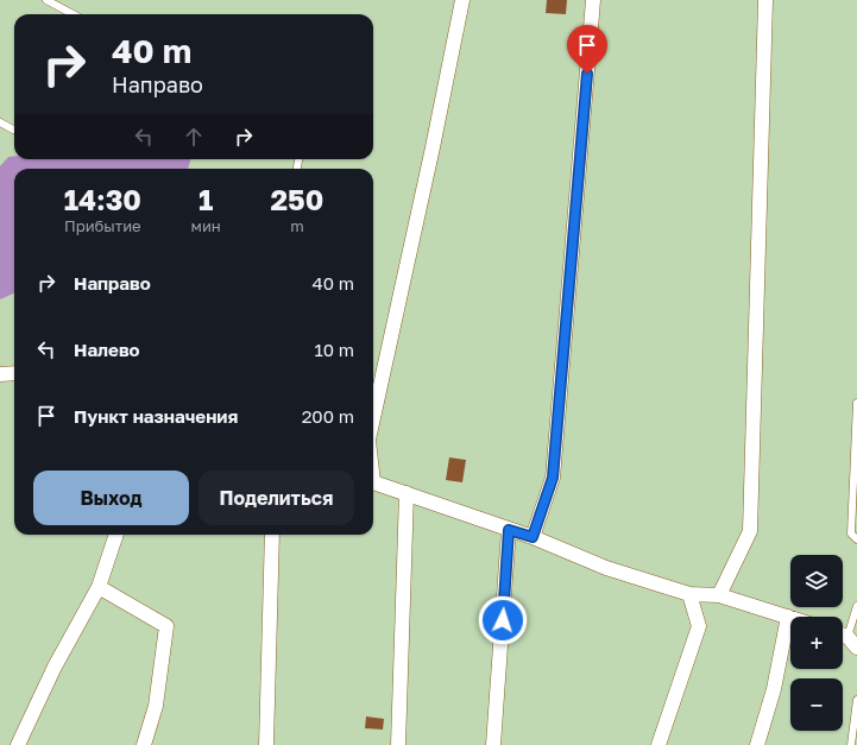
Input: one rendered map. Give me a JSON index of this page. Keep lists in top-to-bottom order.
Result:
{
  "page": {
    "turn": ["40 m", "Направо"],
    "eta": [
      "14:30",
      "Прибытие",
      "1",
      "мин",
      "250",
      "m"
    ],
    "list": [
      {
        "name": "Направо",
        "value": "40 m"
      },
      {
        "name": "Налево",
        "value": "10 m"
      },
      {
        "name": "Пункт назначения",
        "value": "200 m"
      }
    ],
    "buttons": ["Выход", "Поделиться"],
    "map_buttons": ["+", "−"]
  }
}
